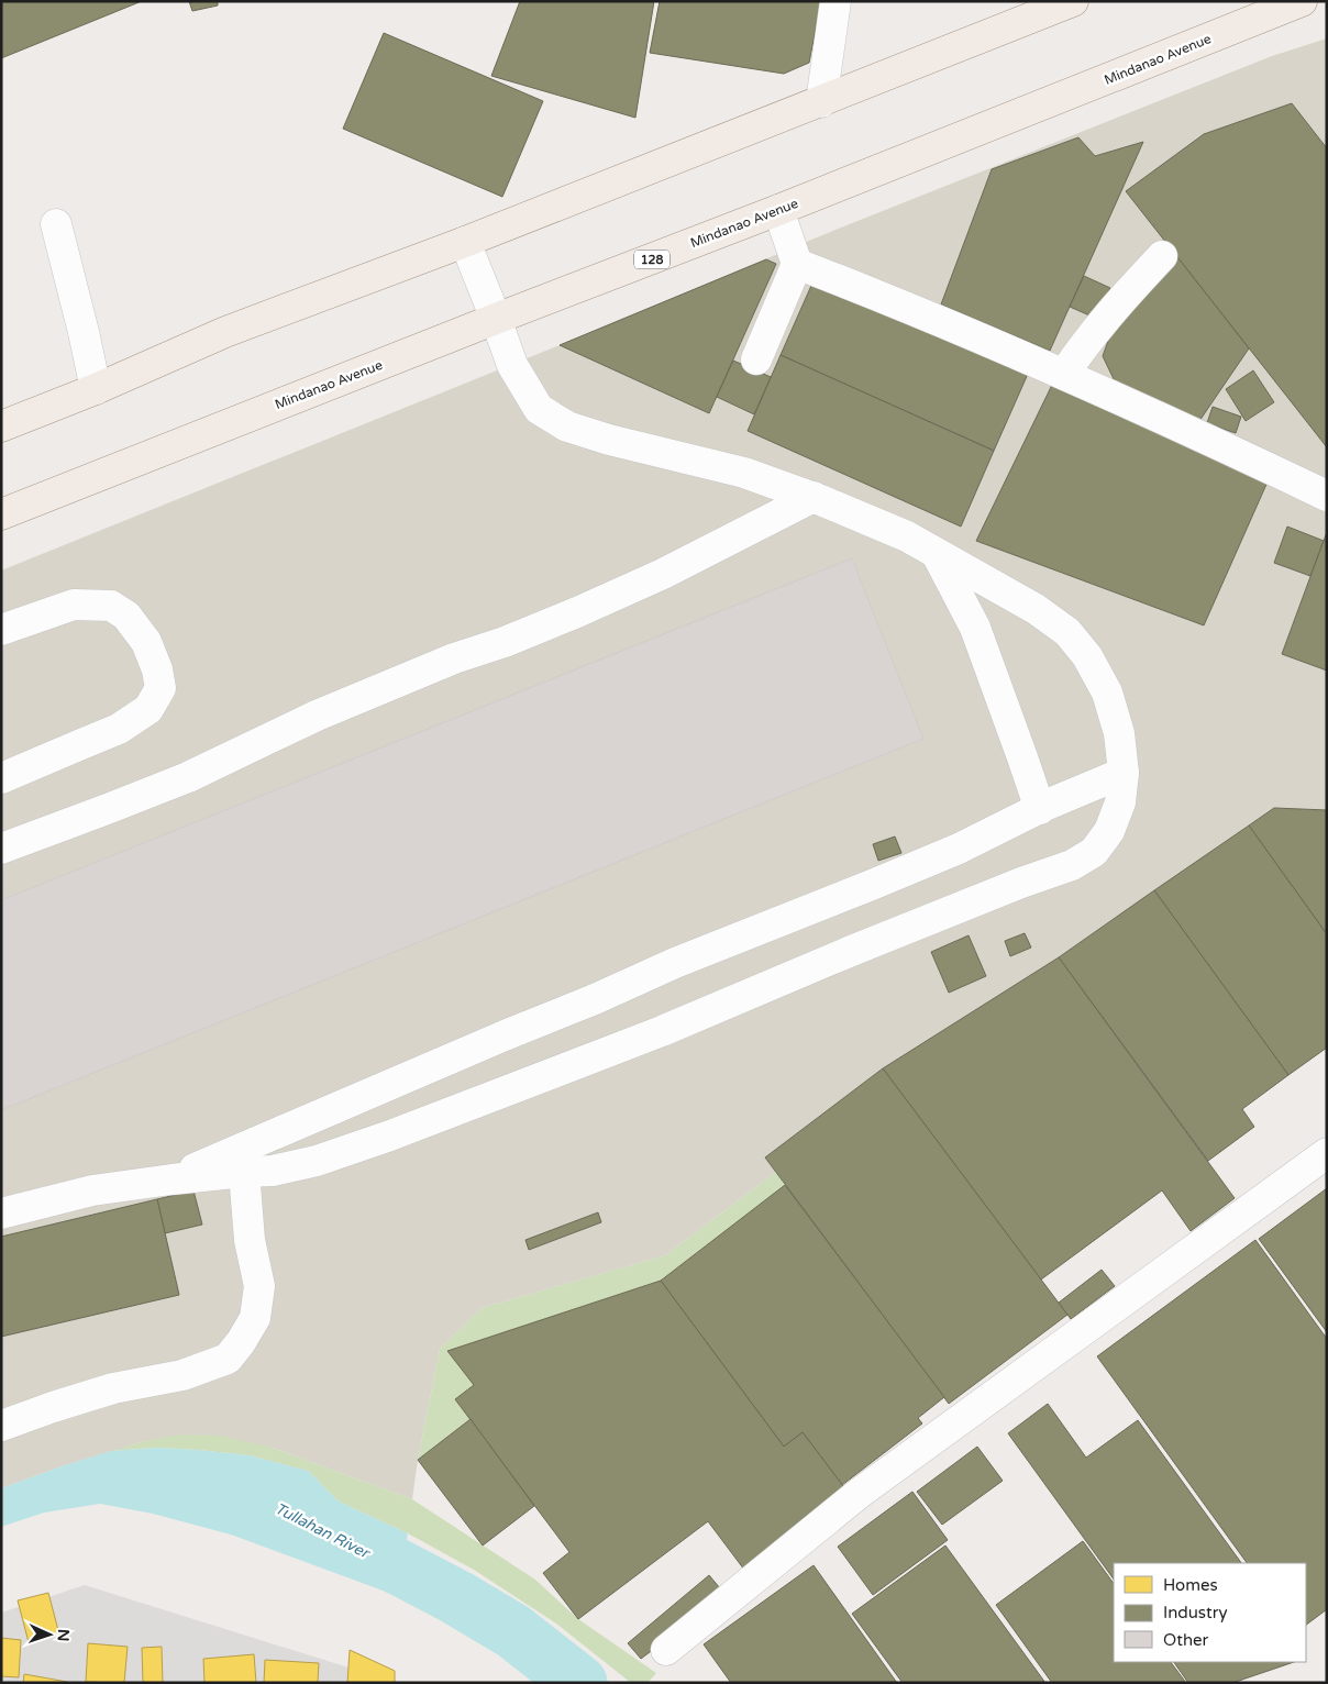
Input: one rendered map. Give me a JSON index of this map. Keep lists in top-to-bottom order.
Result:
{
  "streets": {
    "main road": ["Mindanao Avenue", "128"]
  },
  "water": ["Tullahan River"],
  "legend": ["Homes", "Industry", "Other"],
  "north": "right"
}
